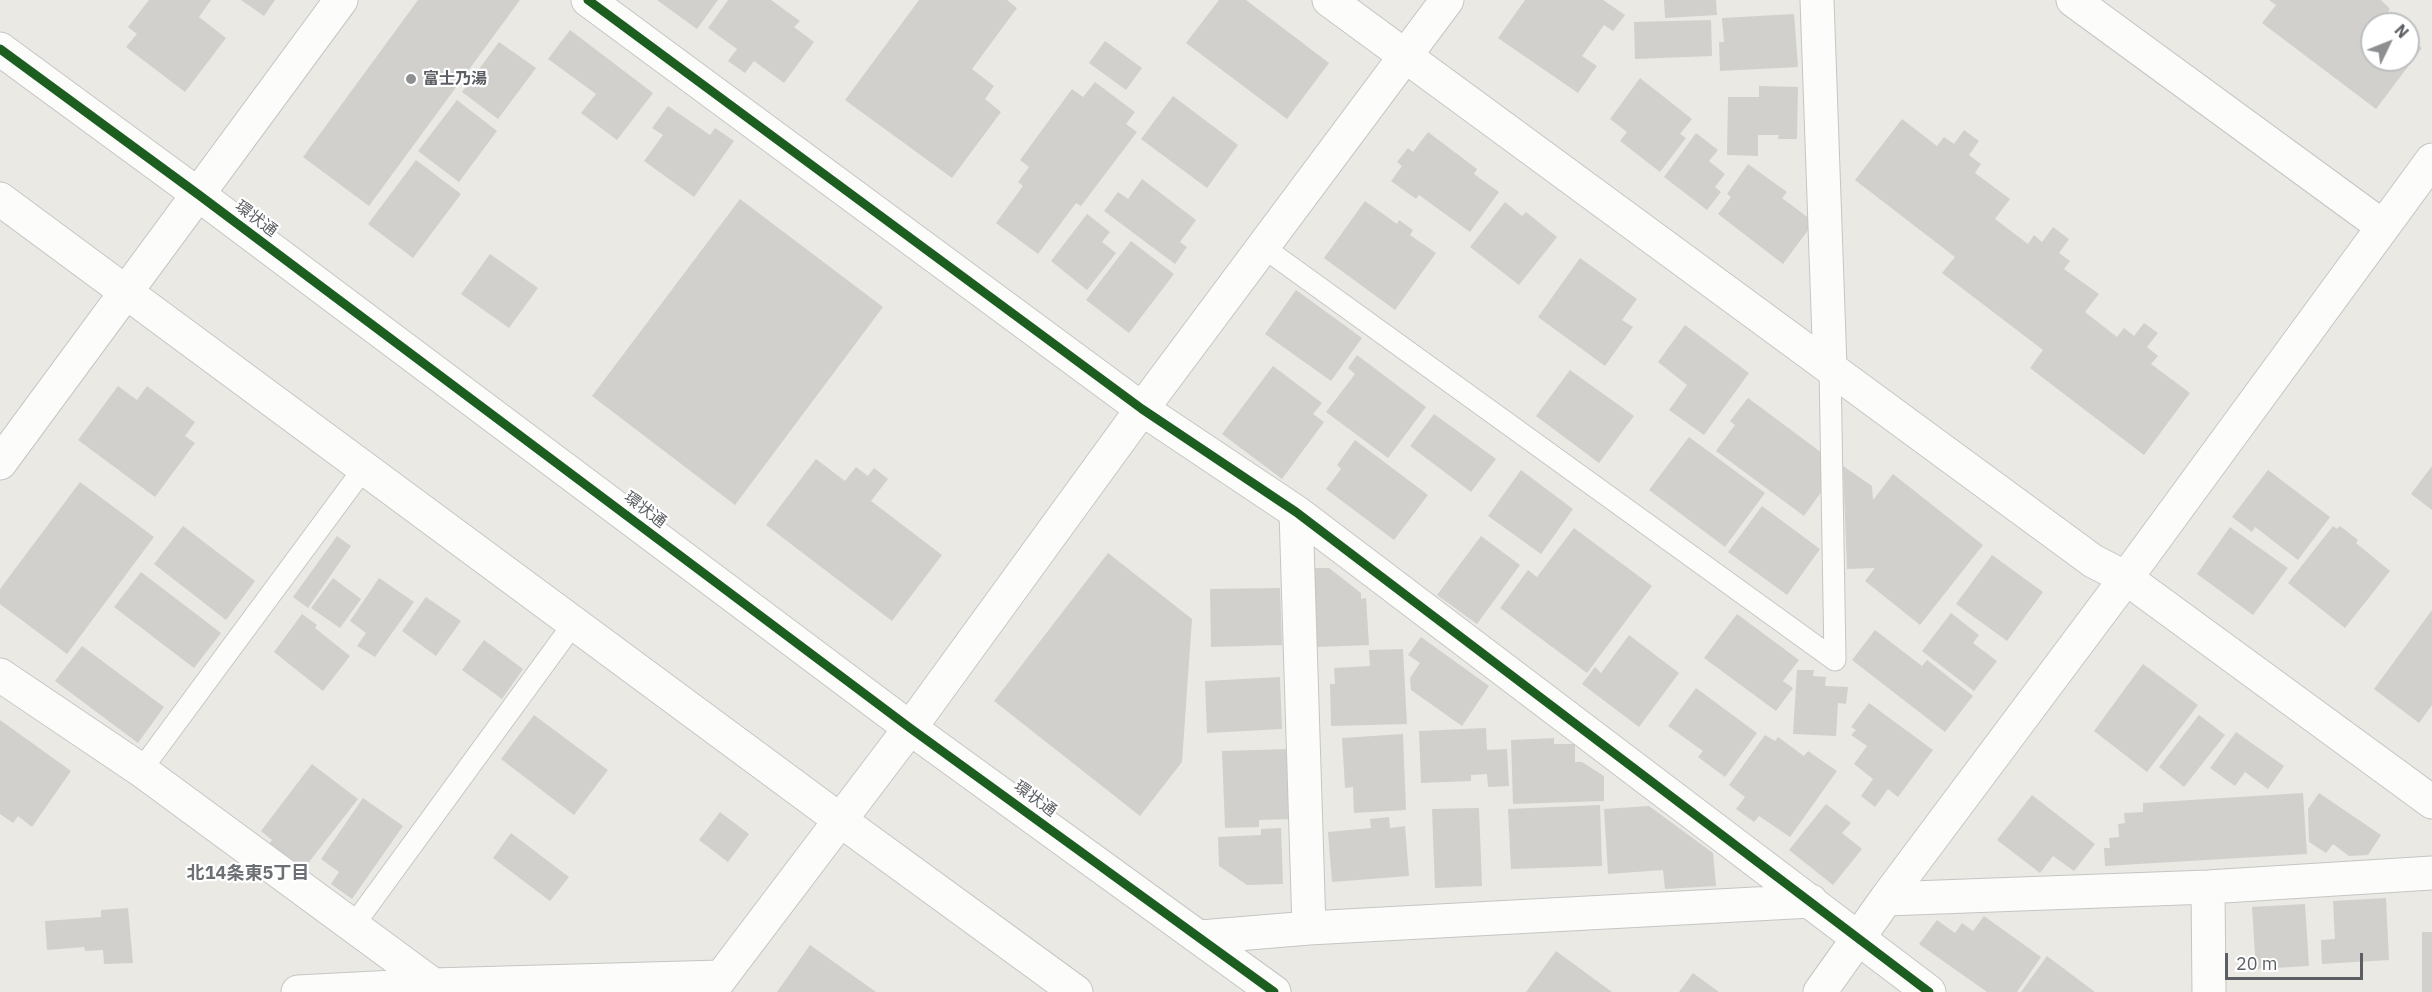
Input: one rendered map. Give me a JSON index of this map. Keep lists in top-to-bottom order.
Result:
{
  "streets": {
    "street": ["環状通"]
  },
  "districts": ["北14条東5丁目"],
  "places": ["富士乃湯"],
  "scale_bar": "20 m",
  "north": "top right"
}
